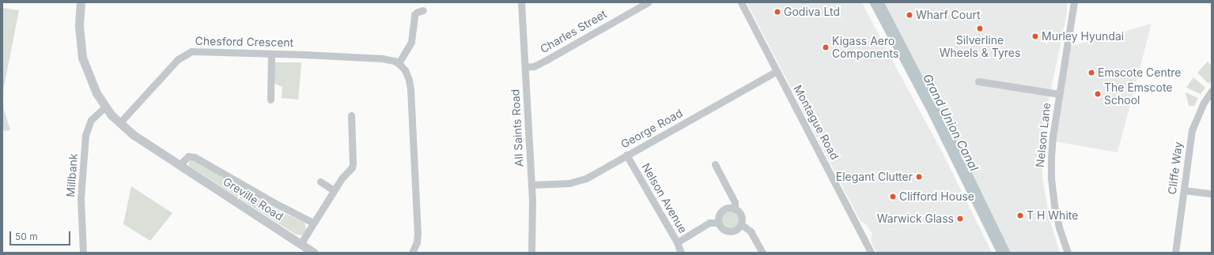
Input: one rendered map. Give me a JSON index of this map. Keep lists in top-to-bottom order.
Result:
{
  "streets": {
    "street": [
      "Charles Street",
      "Chesford Crescent",
      "Montague Road",
      "All Saints Road",
      "George Road",
      "Nelson Lane",
      "Cliffe Way",
      "Millbank",
      "Nelson Avenue",
      "Greville Road"
    ]
  },
  "crossings": [
    ["Charles Street", "All Saints Road"],
    ["Chesford Crescent", "Greville Road"],
    ["Montague Road", "George Road"],
    ["All Saints Road", "George Road"],
    ["George Road", "Nelson Avenue"],
    ["Millbank", "Greville Road"]
  ],
  "water": ["Grand Union Canal"],
  "places": [
    "Godiva Ltd",
    "Wharf Court",
    "Silverline Wheels & Tyres",
    "Murley Hyundai",
    "Kigass Aero Components",
    "Emscote Centre",
    "The Emscote School",
    "Elegant Clutter",
    "Clifford House",
    "T H White",
    "Warwick Glass"
  ],
  "scale_bar": "50 m"
}
